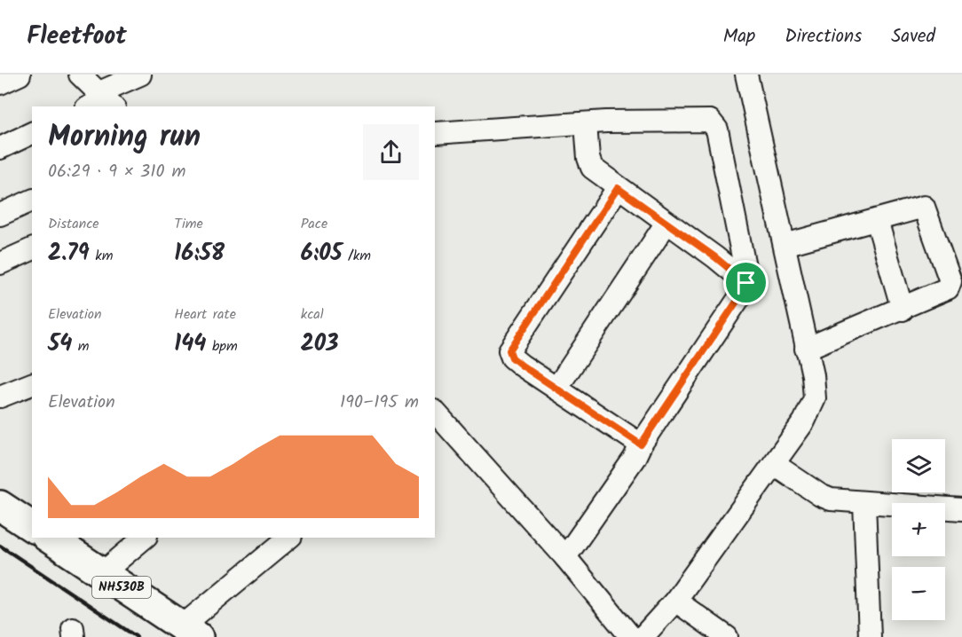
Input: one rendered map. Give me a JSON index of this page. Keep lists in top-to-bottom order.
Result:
{
  "streets": {
    "highway": ["NH530B"]
  },
  "page": {
    "header": "Fleetfoot",
    "nav": ["Map", "Directions", "Saved"],
    "heading": ["Morning run", "06:29 · 9 × 310 m"],
    "stats": [
      ["Distance", "2.79 km"],
      ["Time", "16:58"],
      ["Pace", "6:05 /km"],
      ["Elevation", "54 m"],
      ["Heart rate", "144 bpm"],
      ["kcal", "203"]
    ],
    "chart": ["Elevation", "190–195 m"],
    "map_buttons": ["+", "−"]
  }
}
